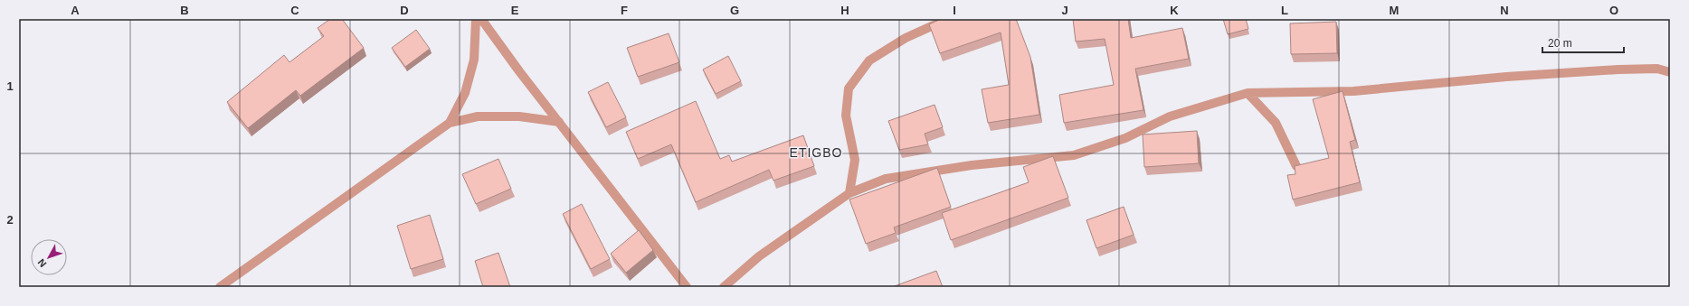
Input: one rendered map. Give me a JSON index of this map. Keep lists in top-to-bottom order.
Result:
{
  "districts": ["ETIGBO"],
  "scale_bar": "20 m",
  "north": "bottom left",
  "grid": {
    "columns": [
      "A",
      "B",
      "C",
      "D",
      "E",
      "F",
      "G",
      "H",
      "I",
      "J",
      "K",
      "L",
      "M",
      "N",
      "O"
    ],
    "rows": ["1", "2"]
  }
}
